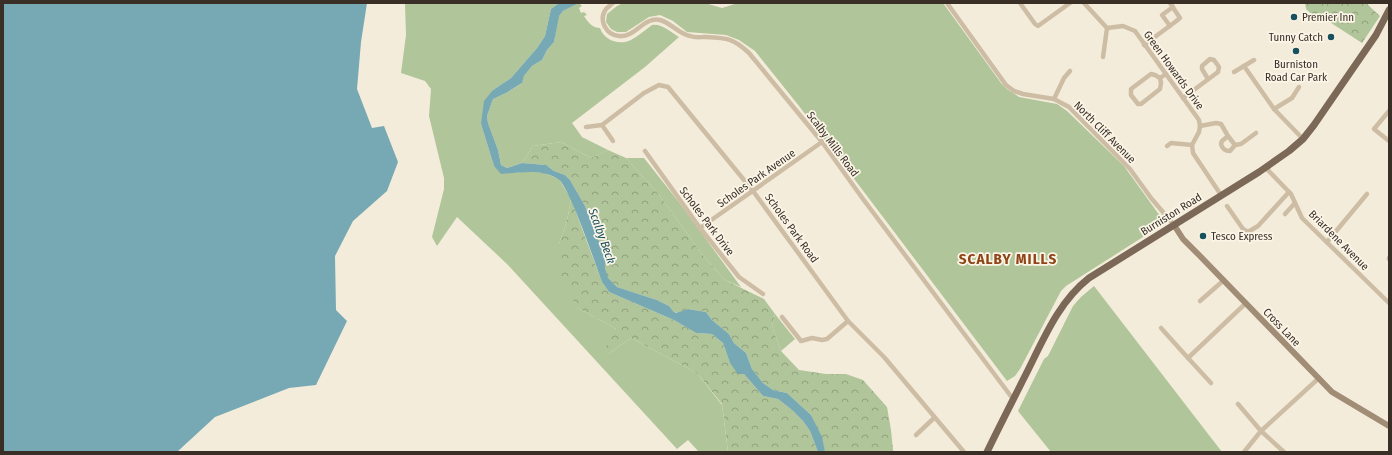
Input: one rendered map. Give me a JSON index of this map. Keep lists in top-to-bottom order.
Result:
{
  "streets": {
    "main road": ["Burniston Road"],
    "street": [
      "Green Howards Drive",
      "North Cliff Avenue",
      "Scalby Mills Road",
      "Scholes Park Avenue",
      "Scholes Park Drive",
      "Scholes Park Road",
      "Briardene Avenue",
      "Cross Lane"
    ]
  },
  "crossings": [
    ["North Cliff Avenue", "Burniston Road"],
    ["North Cliff Avenue", "Cross Lane"],
    ["Scalby Mills Road", "Scholes Park Avenue"],
    ["Scalby Mills Road", "Burniston Road"],
    ["Scholes Park Avenue", "Scholes Park Drive"],
    ["Scholes Park Avenue", "Scholes Park Road"],
    ["Burniston Road", "Briardene Avenue"],
    ["Burniston Road", "Cross Lane"]
  ],
  "districts": ["SCALBY MILLS"],
  "water": ["Scalby Beck"],
  "places": [
    "Premier Inn",
    "Tunny Catch",
    "Burniston Road Car Park",
    "Tesco Express"
  ]
}
